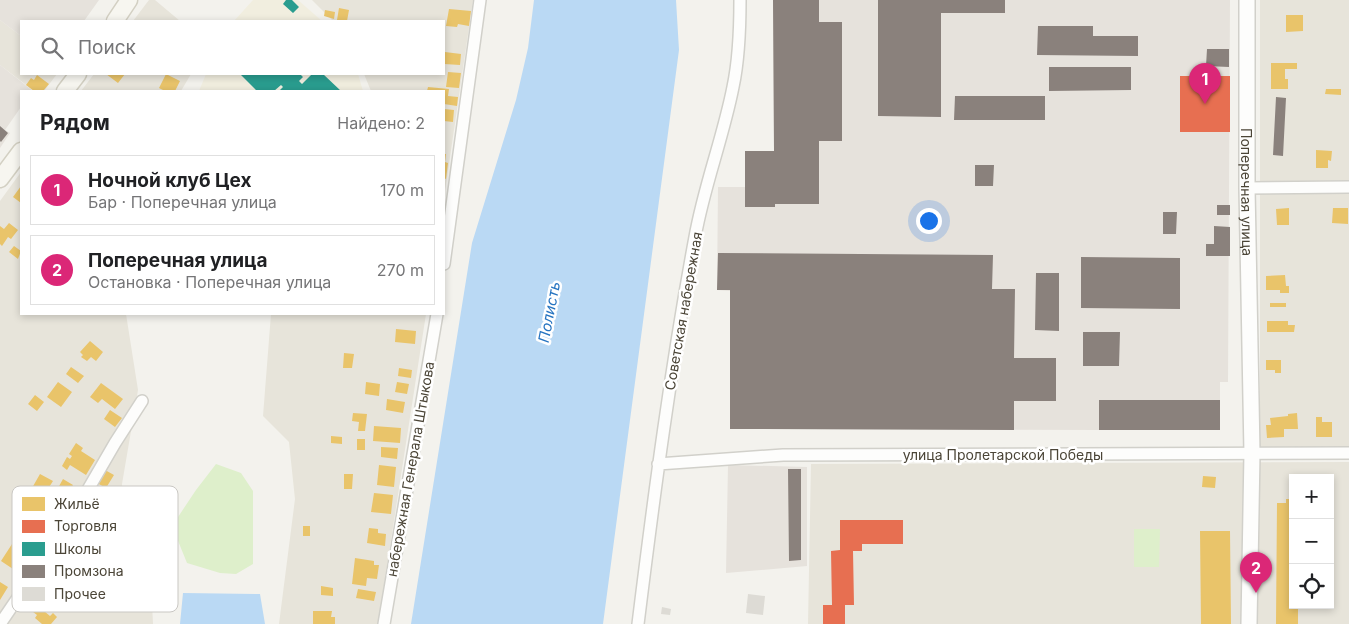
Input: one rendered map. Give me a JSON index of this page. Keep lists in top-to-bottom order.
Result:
{
  "streets": {
    "street": [
      "Поперечная улица",
      "Советская набережная",
      "улица Пролетарской Победы",
      "набережная Генерала Штыкова"
    ]
  },
  "crossings": [
    ["Поперечная улица", "улица Пролетарской Победы"],
    ["Советская набережная", "улица Пролетарской Победы"]
  ],
  "water": ["Полисть"],
  "legend": [
    "Жильё",
    "Торговля",
    "Школы",
    "Промзона",
    "Прочее"
  ],
  "page": {
    "search": "Поиск",
    "pins": ["1", "2"],
    "heading": ["Рядом", "Найдено: 2"],
    "list": [
      {
        "mark": "1",
        "name": "Ночной клуб Цех",
        "note": "Бар · Поперечная улица",
        "value": "170 m"
      },
      {
        "mark": "2",
        "name": "Поперечная улица",
        "note": "Остановка · Поперечная улица",
        "value": "270 m"
      }
    ],
    "map_buttons": ["+", "−"]
  }
}
